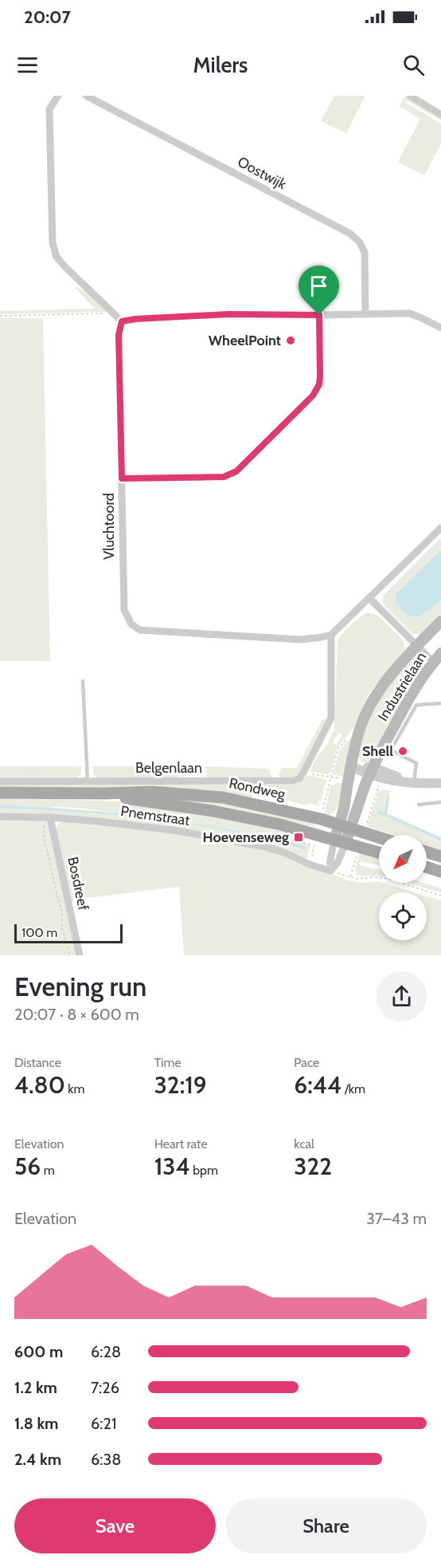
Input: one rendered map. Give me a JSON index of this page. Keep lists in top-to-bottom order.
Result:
{
  "streets": {
    "main road": ["Industrielaan", "Rondweg"],
    "street": [
      "Oostwijk",
      "Vluchtoord",
      "Belgenlaan",
      "Pnemstraat",
      "Bosdreef"
    ]
  },
  "crossings": [
    ["Industrielaan", "Rondweg"],
    ["Pnemstraat", "Bosdreef"]
  ],
  "places": {
    "other": ["WheelPoint", "Shell"],
    "transit": ["Hoevenseweg"]
  },
  "scale_bar": "100 m",
  "north": "bottom left",
  "page": {
    "status": "20:07",
    "header": "Milers",
    "scale": "100 m",
    "heading": ["Evening run", "20:07 · 8 × 600 m"],
    "stats": [
      ["Distance", "4.80 km"],
      ["Time", "32:19"],
      ["Pace", "6:44 /km"],
      ["Elevation", "56 m"],
      ["Heart rate", "134 bpm"],
      ["kcal", "322"]
    ],
    "chart": ["Elevation", "37–43 m"],
    "list": [
      {
        "name": "600 m",
        "note": "6:28"
      },
      {
        "name": "1.2 km",
        "note": "7:26"
      },
      {
        "name": "1.8 km",
        "note": "6:21"
      },
      {
        "name": "2.4 km",
        "note": "6:38"
      }
    ],
    "buttons": ["Save", "Share"]
  }
}
